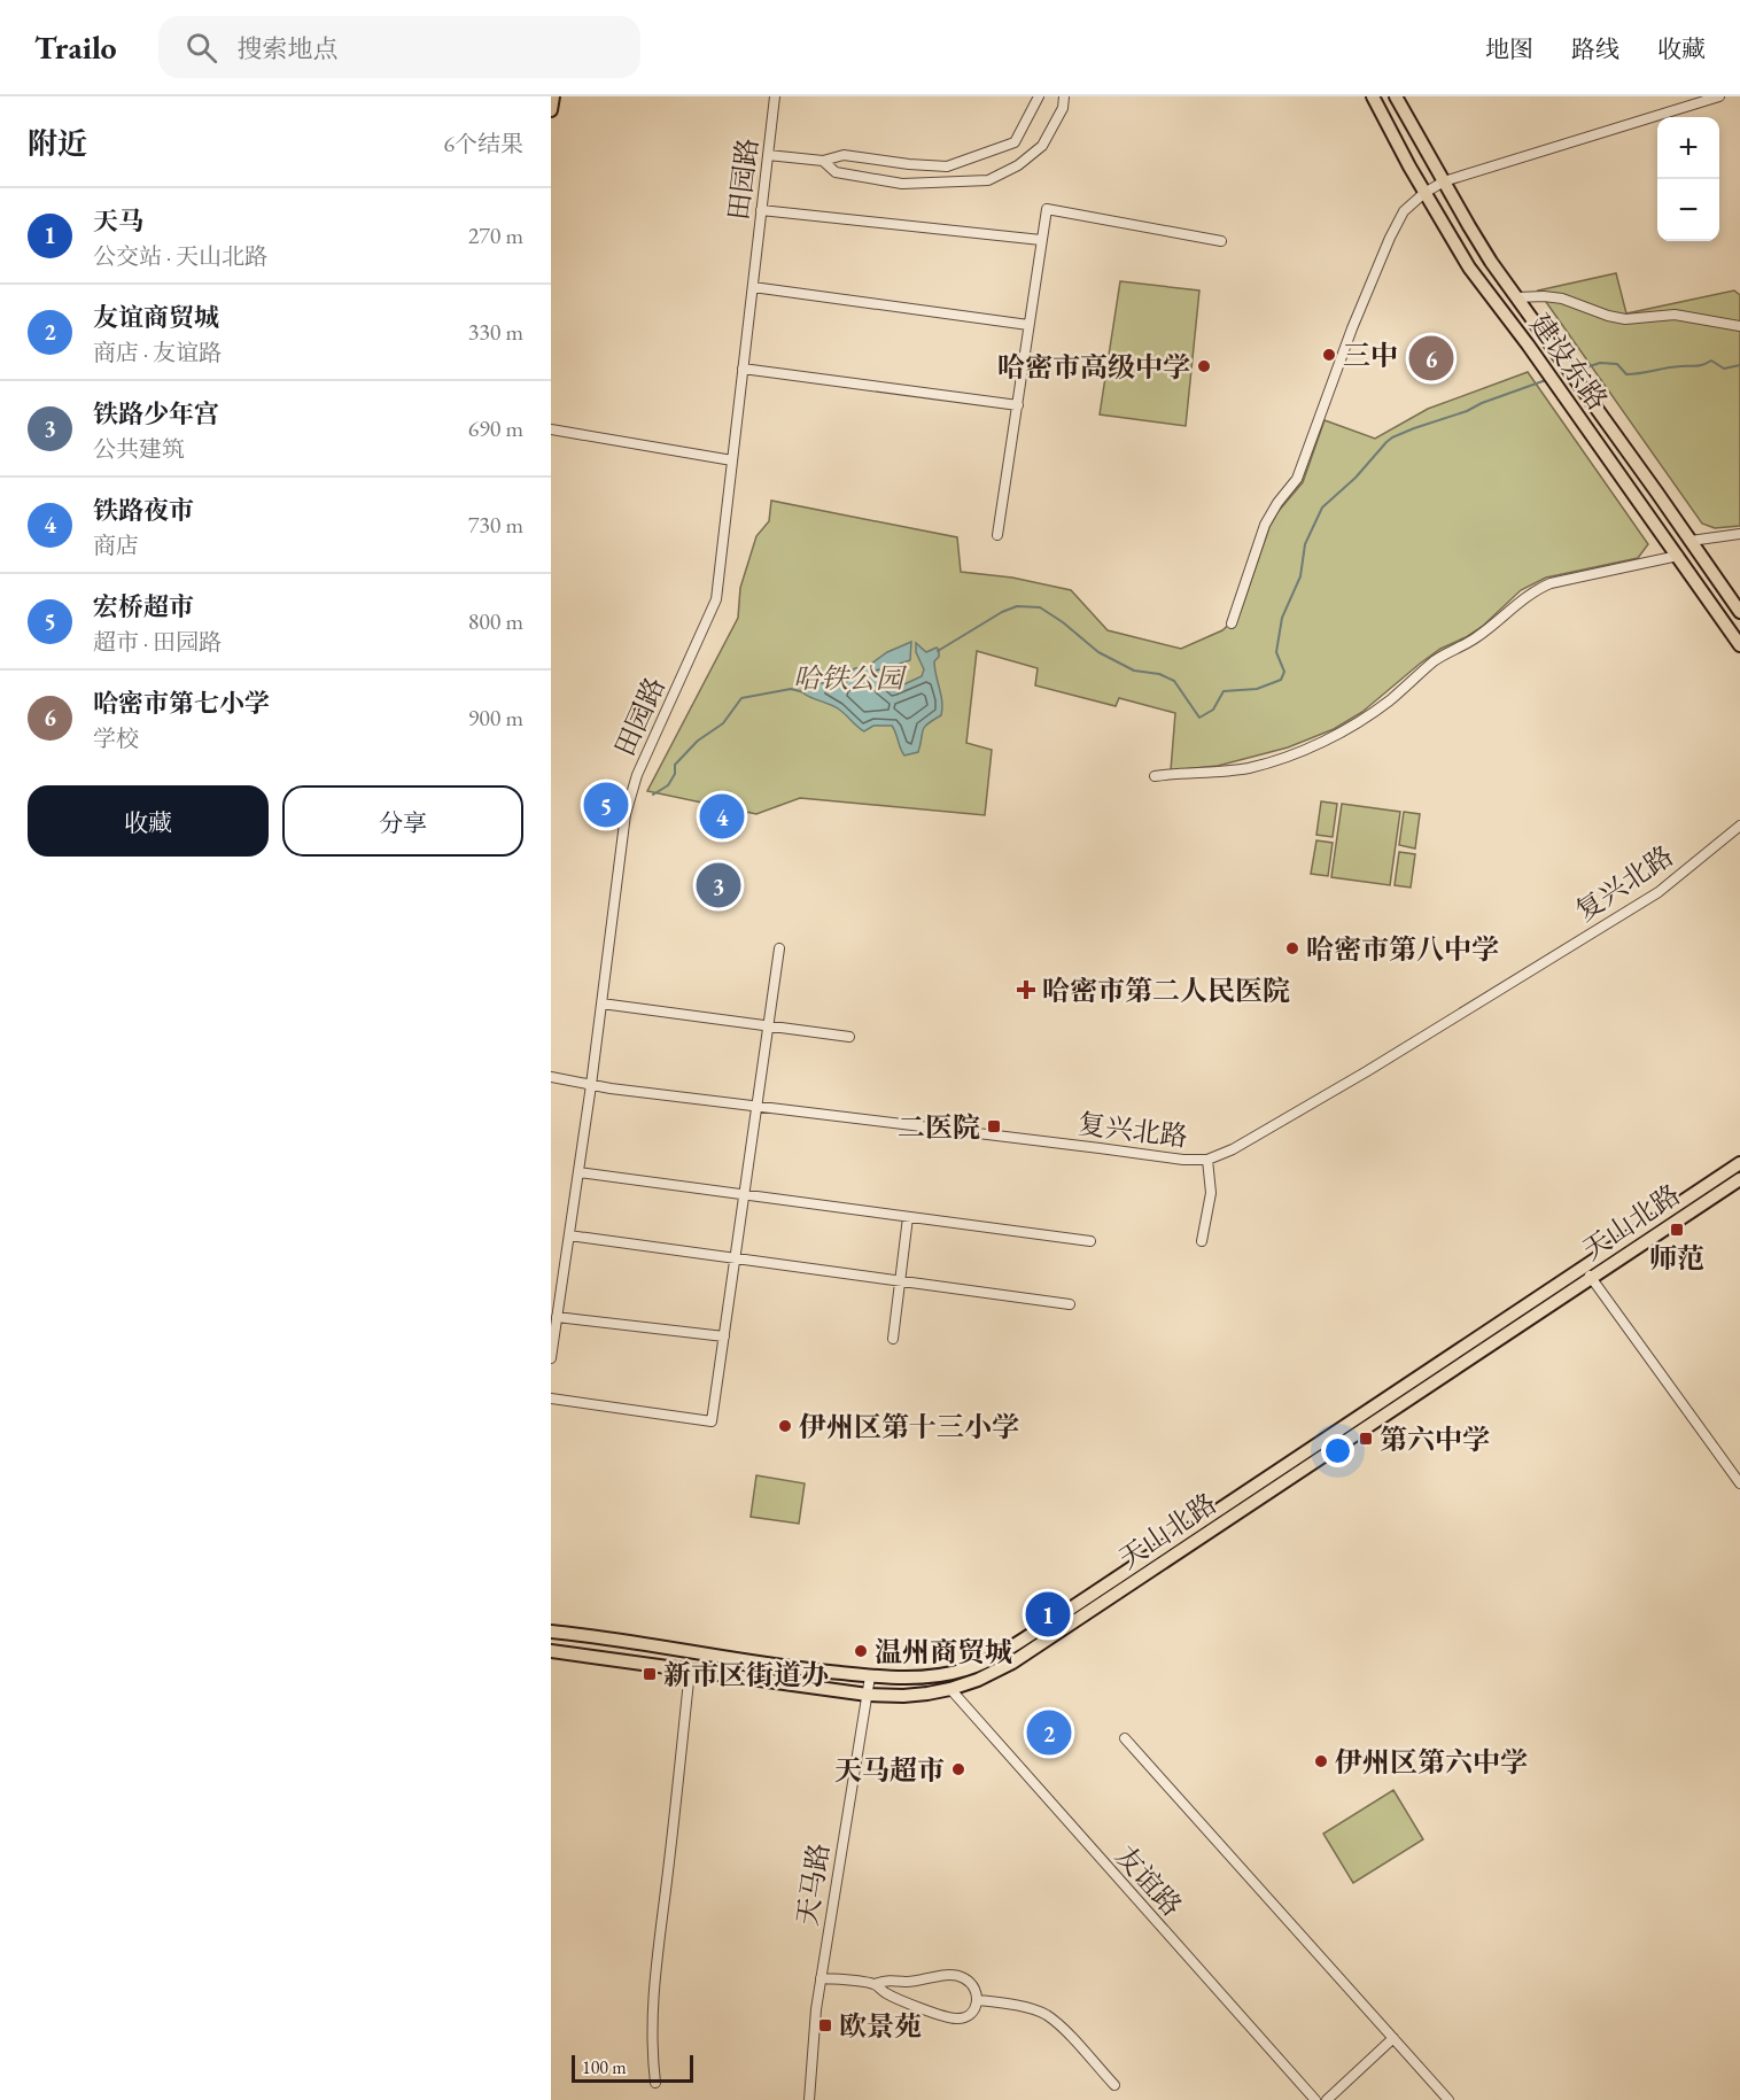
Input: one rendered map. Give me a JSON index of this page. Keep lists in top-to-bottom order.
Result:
{
  "streets": {
    "main road": ["建设东路", "天山北路"],
    "street": [
      "田园路",
      "复兴北路",
      "友谊路",
      "天马路"
    ]
  },
  "crossings": [
    ["田园路", "复兴北路"],
    ["天山北路", "友谊路"],
    ["天山北路", "天马路"]
  ],
  "parks": ["哈铁公园"],
  "places": {
    "other": [
      "三中",
      "哈密市高级中学",
      "哈密市第八中学",
      "伊州区第十三小学",
      "温州商贸城",
      "伊州区第六中学",
      "天马超市"
    ],
    "health": ["哈密市第二人民医院"],
    "transit": [
      "二医院",
      "师范",
      "第六中学",
      "新市区街道办",
      "欧景苑"
    ]
  },
  "scale_bar": "100 m",
  "page": {
    "header": "Trailo",
    "search": "搜索地点",
    "nav": ["地图", "路线", "收藏"],
    "heading": ["附近", "6个结果"],
    "map_buttons": ["+", "−"],
    "list": [
      {
        "mark": "1",
        "name": "天马",
        "note": "公交站 · 天山北路",
        "value": "270 m"
      },
      {
        "mark": "2",
        "name": "友谊商贸城",
        "note": "商店 · 友谊路",
        "value": "330 m"
      },
      {
        "mark": "3",
        "name": "铁路少年宫",
        "note": "公共建筑",
        "value": "690 m"
      },
      {
        "mark": "4",
        "name": "铁路夜市",
        "note": "商店",
        "value": "730 m"
      },
      {
        "mark": "5",
        "name": "宏桥超市",
        "note": "超市 · 田园路",
        "value": "800 m"
      },
      {
        "mark": "6",
        "name": "哈密市第七小学",
        "note": "学校",
        "value": "900 m"
      }
    ],
    "pins": [
      "6",
      "5",
      "4",
      "3",
      "1",
      "2"
    ],
    "buttons": ["收藏", "分享"],
    "scale": "100 m"
  }
}
